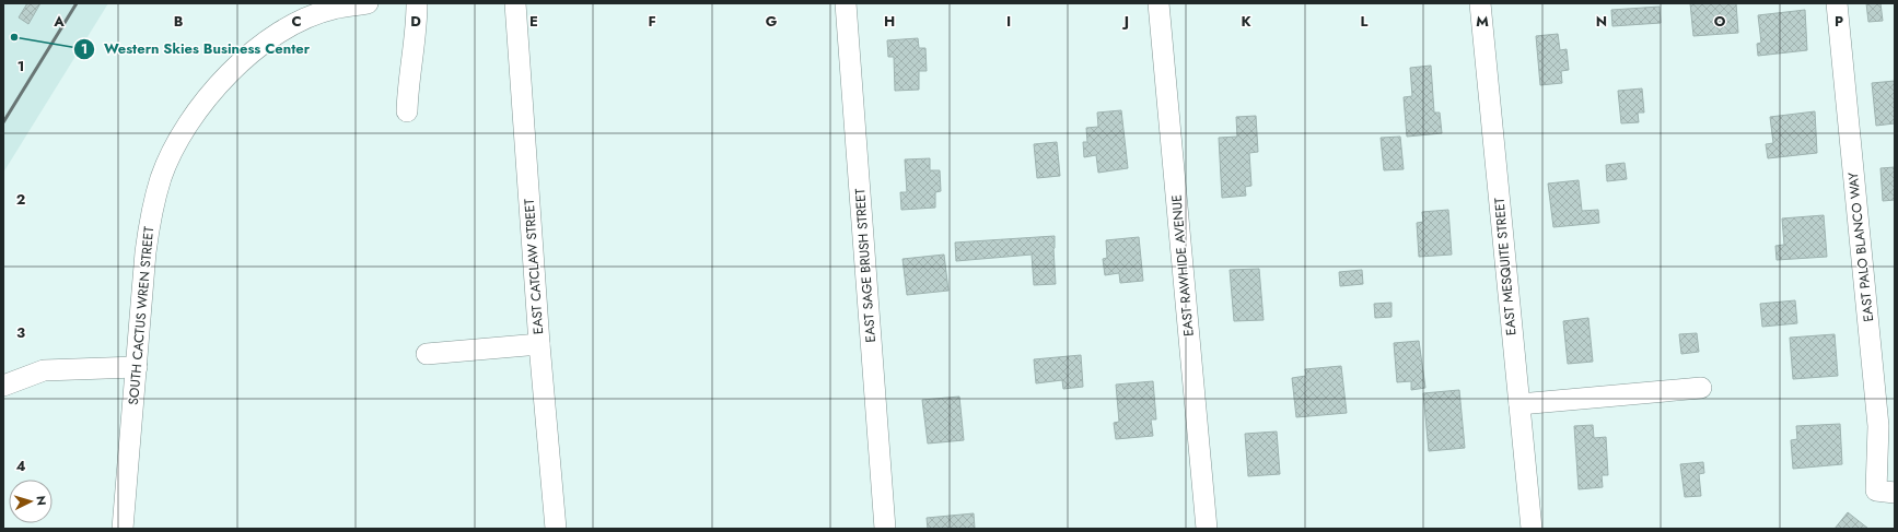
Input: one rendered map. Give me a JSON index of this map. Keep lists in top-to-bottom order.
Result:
{
  "streets": {
    "street": [
      "EAST PALO BLANCO WAY",
      "EAST SAGE BRUSH STREET",
      "EAST RAWHIDE AVENUE",
      "EAST CATCLAW STREET",
      "EAST MESQUITE STREET",
      "SOUTH CACTUS WREN STREET"
    ]
  },
  "places": ["Western Skies Business Center"],
  "north": "right",
  "grid": {
    "columns": [
      "A",
      "B",
      "C",
      "D",
      "E",
      "F",
      "G",
      "H",
      "I",
      "J",
      "K",
      "L",
      "M",
      "N",
      "O",
      "P"
    ],
    "rows": [
      "1",
      "2",
      "3",
      "4"
    ]
  }
}
